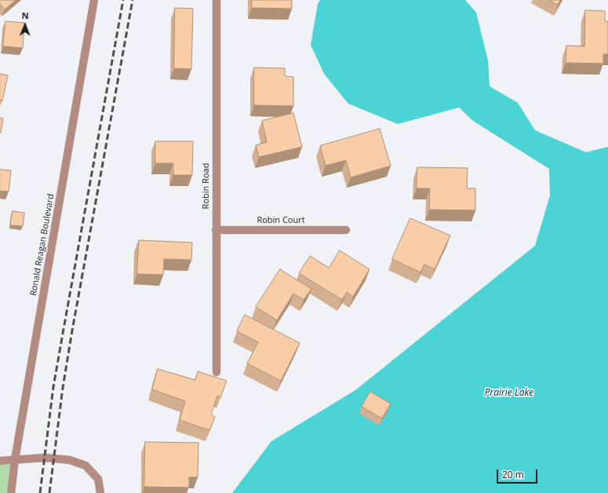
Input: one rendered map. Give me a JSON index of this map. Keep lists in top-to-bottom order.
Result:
{
  "streets": {
    "street": ["Robin Road", "Robin Court", "Ronald Reagan Boulevard"]
  },
  "crossings": [
    ["Robin Road", "Robin Court"]
  ],
  "water": ["Prairie Lake"],
  "scale_bar": "20 m",
  "north": "top"
}
